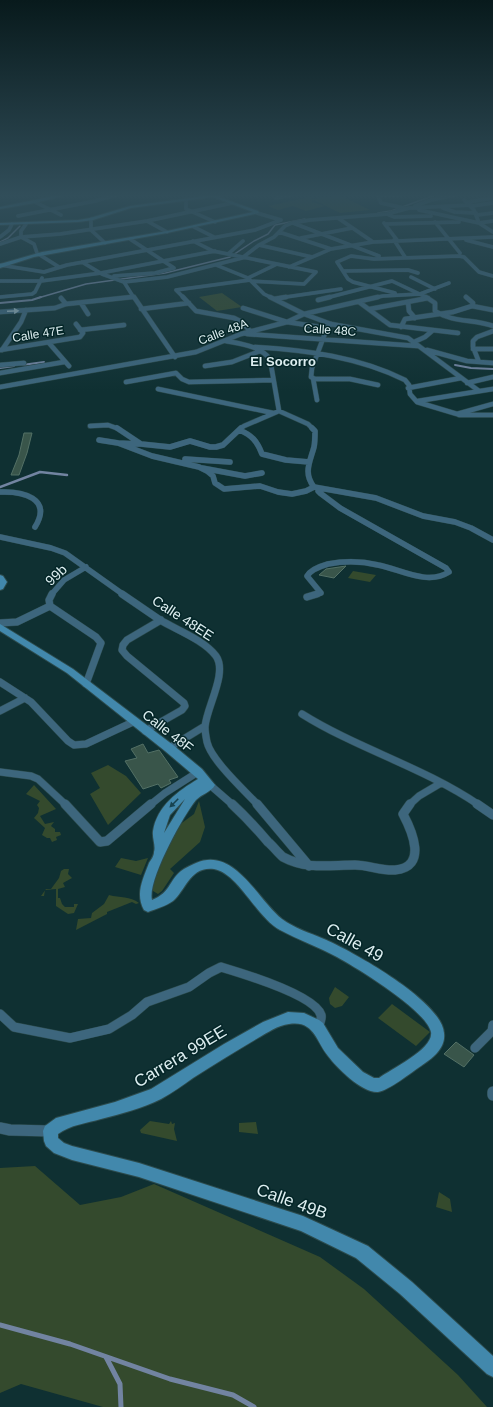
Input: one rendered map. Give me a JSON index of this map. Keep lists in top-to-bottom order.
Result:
{
  "streets": {
    "street": [
      "Calle 48C",
      "Calle 48A",
      "Calle 47E",
      "99b",
      "Calle 48EE",
      "Calle 48F",
      "Calle 49",
      "Carrera 99EE",
      "Calle 49B"
    ]
  },
  "crossings": [
    ["Calle 48C", "Calle 48A"],
    ["99b", "Calle 48EE"],
    ["Calle 48EE", "Calle 48F"],
    ["Calle 48F", "Calle 49"],
    ["Calle 49", "Carrera 99EE"],
    ["Carrera 99EE", "Calle 49B"]
  ],
  "districts": ["El Socorro"]
}
